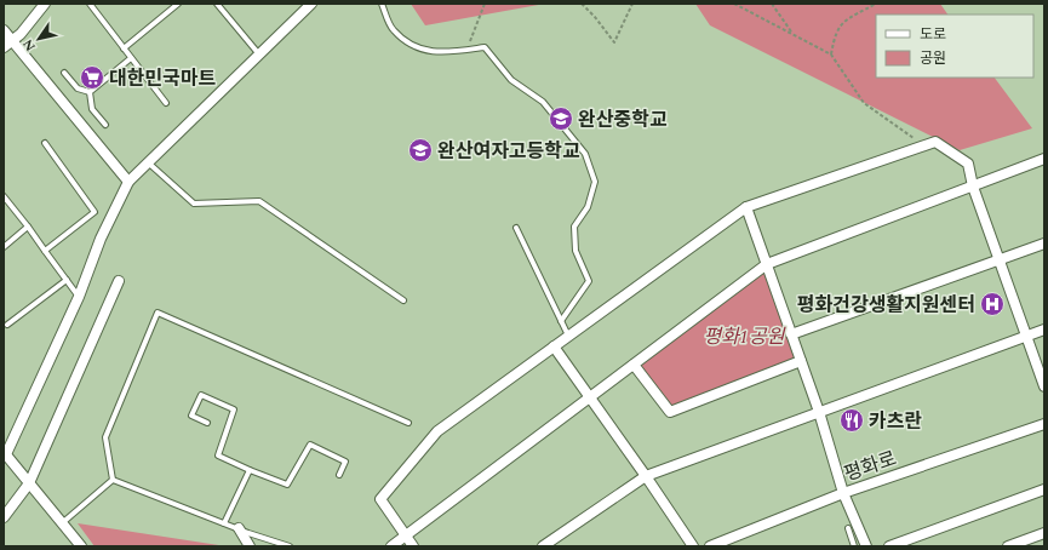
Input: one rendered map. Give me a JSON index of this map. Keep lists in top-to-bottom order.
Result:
{
  "streets": {
    "street": ["평화로"]
  },
  "parks": ["평화1공원"],
  "places": {
    "supermarket": ["대한민국마트"],
    "school or university": ["완산중학교", "완산여자고등학교"],
    "hospital": ["평화건강생활지원센터"],
    "restaurant": ["카츠란"]
  },
  "legend": ["도로", "공원"],
  "north": "bottom left"
}
